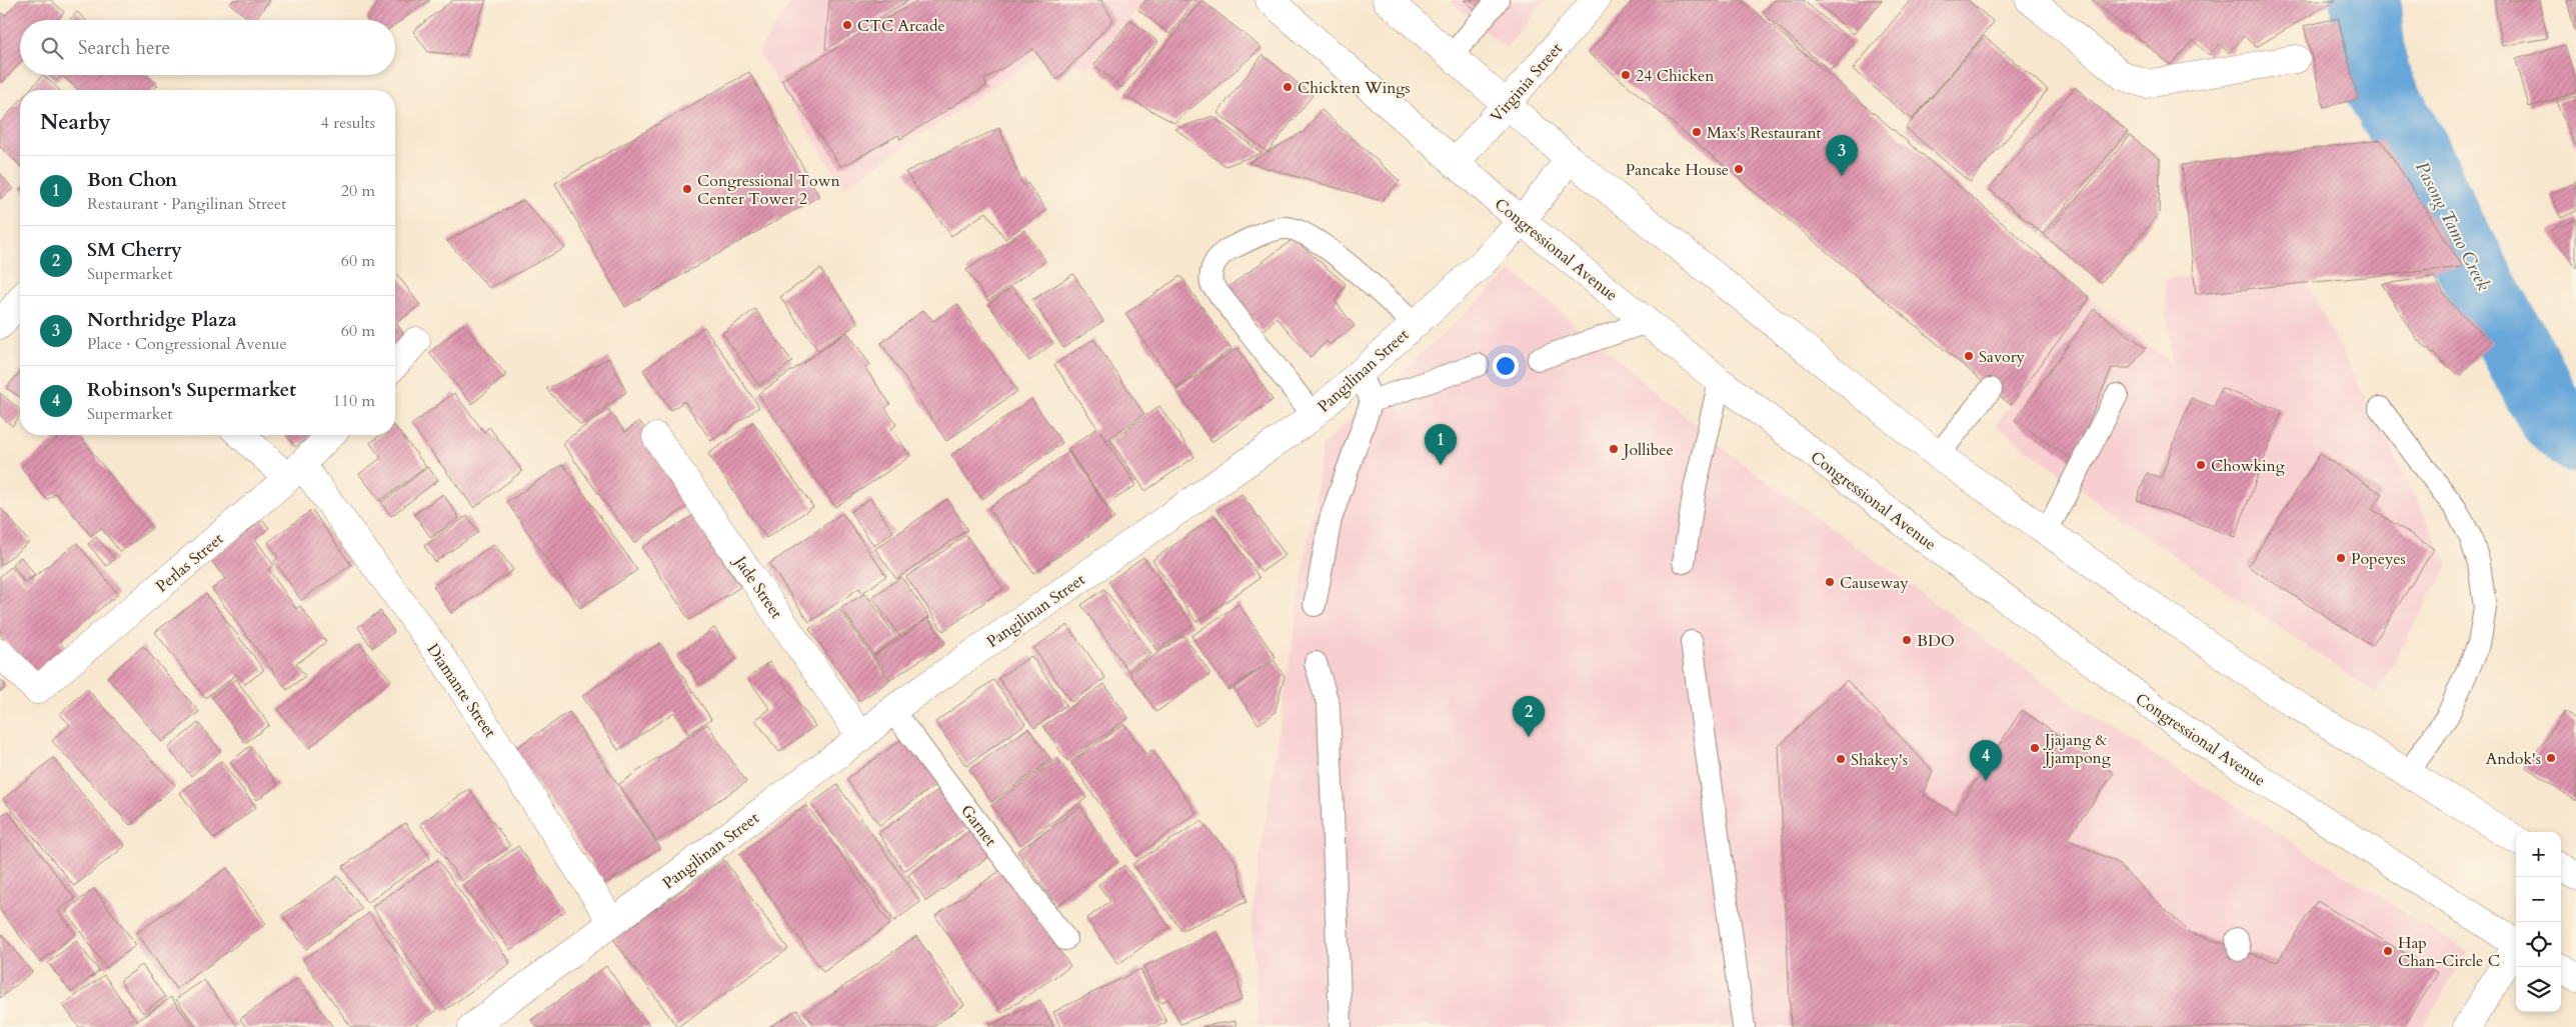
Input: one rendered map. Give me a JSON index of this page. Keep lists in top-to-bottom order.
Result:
{
  "streets": {
    "street": [
      "Virginia Street",
      "Congressional Avenue",
      "Pangilinan Street",
      "Perlas Street",
      "Jade Street",
      "Diamante Street"
    ],
    "lane": ["Garnet"]
  },
  "crossings": [
    ["Virginia Street", "Congressional Avenue"],
    ["Congressional Avenue", "Pangilinan Street"],
    ["Pangilinan Street", "Jade Street"],
    ["Pangilinan Street", "Diamante Street"],
    ["Pangilinan Street", "Garnet"],
    ["Perlas Street", "Diamante Street"]
  ],
  "water": ["Pasong Tamo Creek"],
  "places": [
    "CTC Arcade",
    "24 Chicken",
    "Chickten Wings",
    "Max's Restaurant",
    "Pancake House",
    "Congressional Town Center Tower 2",
    "Savory",
    "Jollibee",
    "Chowking",
    "Popeyes",
    "Causeway",
    "BDO",
    "Jjajang & Jjampong",
    "Andok's",
    "Shakey's",
    "Hap Chan-Circle C"
  ],
  "page": {
    "search": "Search here",
    "heading": ["Nearby", "4 results"],
    "pins": [
      "3",
      "1",
      "2",
      "4"
    ],
    "list": [
      {
        "mark": "1",
        "name": "Bon Chon",
        "note": "Restaurant · Pangilinan Street",
        "value": "20 m"
      },
      {
        "mark": "2",
        "name": "SM Cherry",
        "note": "Supermarket",
        "value": "60 m"
      },
      {
        "mark": "3",
        "name": "Northridge Plaza",
        "note": "Place · Congressional Avenue",
        "value": "60 m"
      },
      {
        "mark": "4",
        "name": "Robinson's Supermarket",
        "note": "Supermarket",
        "value": "110 m"
      }
    ],
    "map_buttons": ["+", "−"]
  }
}
